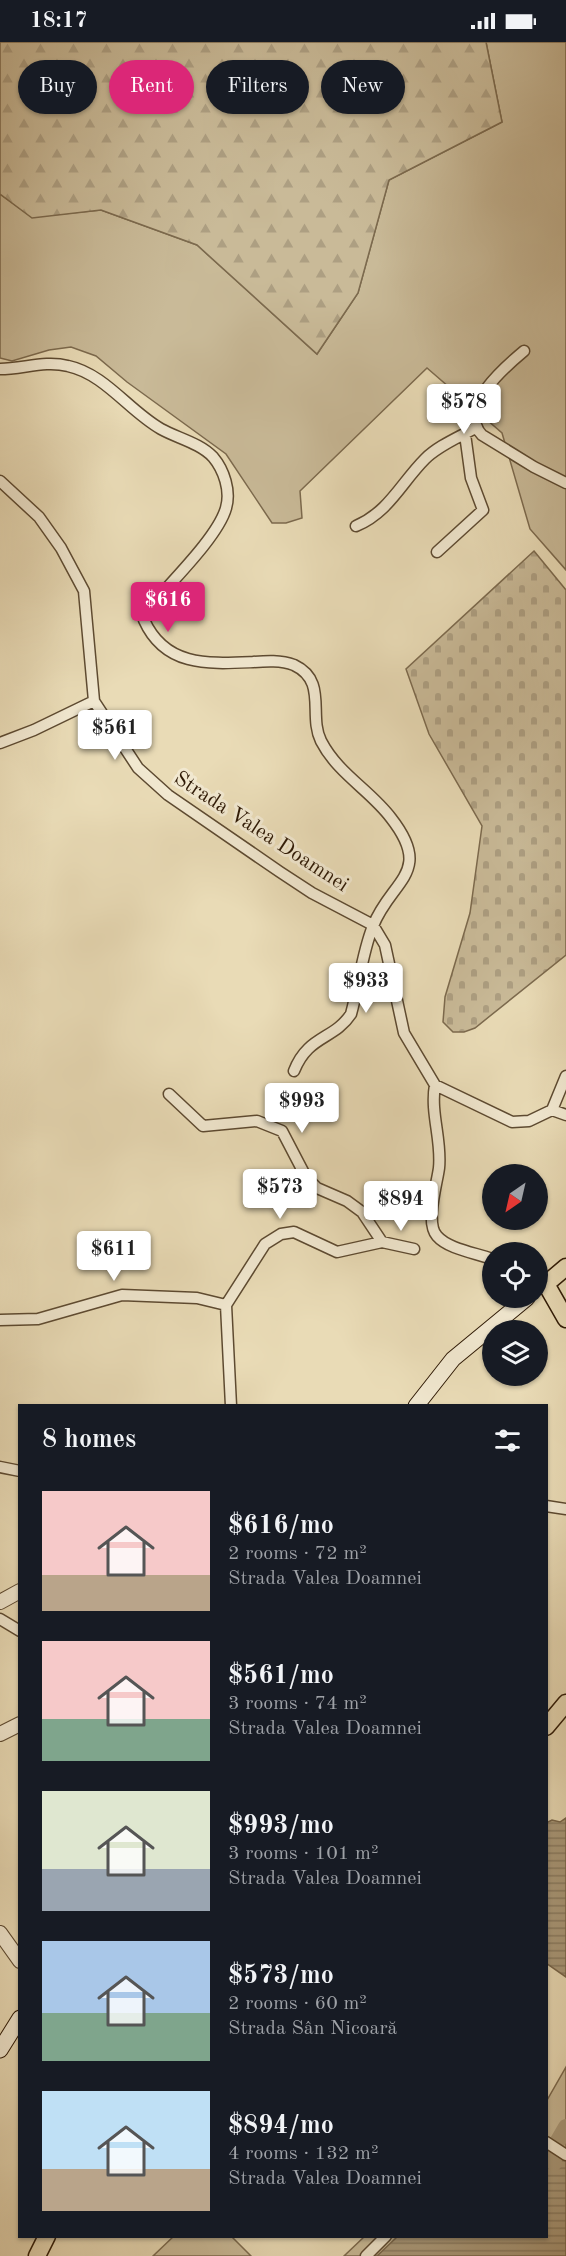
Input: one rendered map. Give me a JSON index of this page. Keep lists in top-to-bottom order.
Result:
{
  "streets": {
    "street": ["Strada Valea Doamnei"]
  },
  "north": "bottom left",
  "page": {
    "status": "18:17",
    "chip": [
      "Buy",
      "Rent",
      "Filters",
      "New"
    ],
    "price": [
      "$578",
      "$616",
      "$561",
      "$933",
      "$993",
      "$573",
      "$894",
      "$611"
    ],
    "heading": "8 homes",
    "list": [
      {
        "name": "$616/mo",
        "note": "2 rooms · 72 m² · Strada Valea Doamnei"
      },
      {
        "name": "$561/mo",
        "note": "3 rooms · 74 m² · Strada Valea Doamnei"
      },
      {
        "name": "$993/mo",
        "note": "3 rooms · 101 m² · Strada Valea Doamnei"
      },
      {
        "name": "$573/mo",
        "note": "2 rooms · 60 m² · Strada Sân Nicoară"
      },
      {
        "name": "$894/mo",
        "note": "4 rooms · 132 m² · Strada Valea Doamnei"
      }
    ]
  }
}
